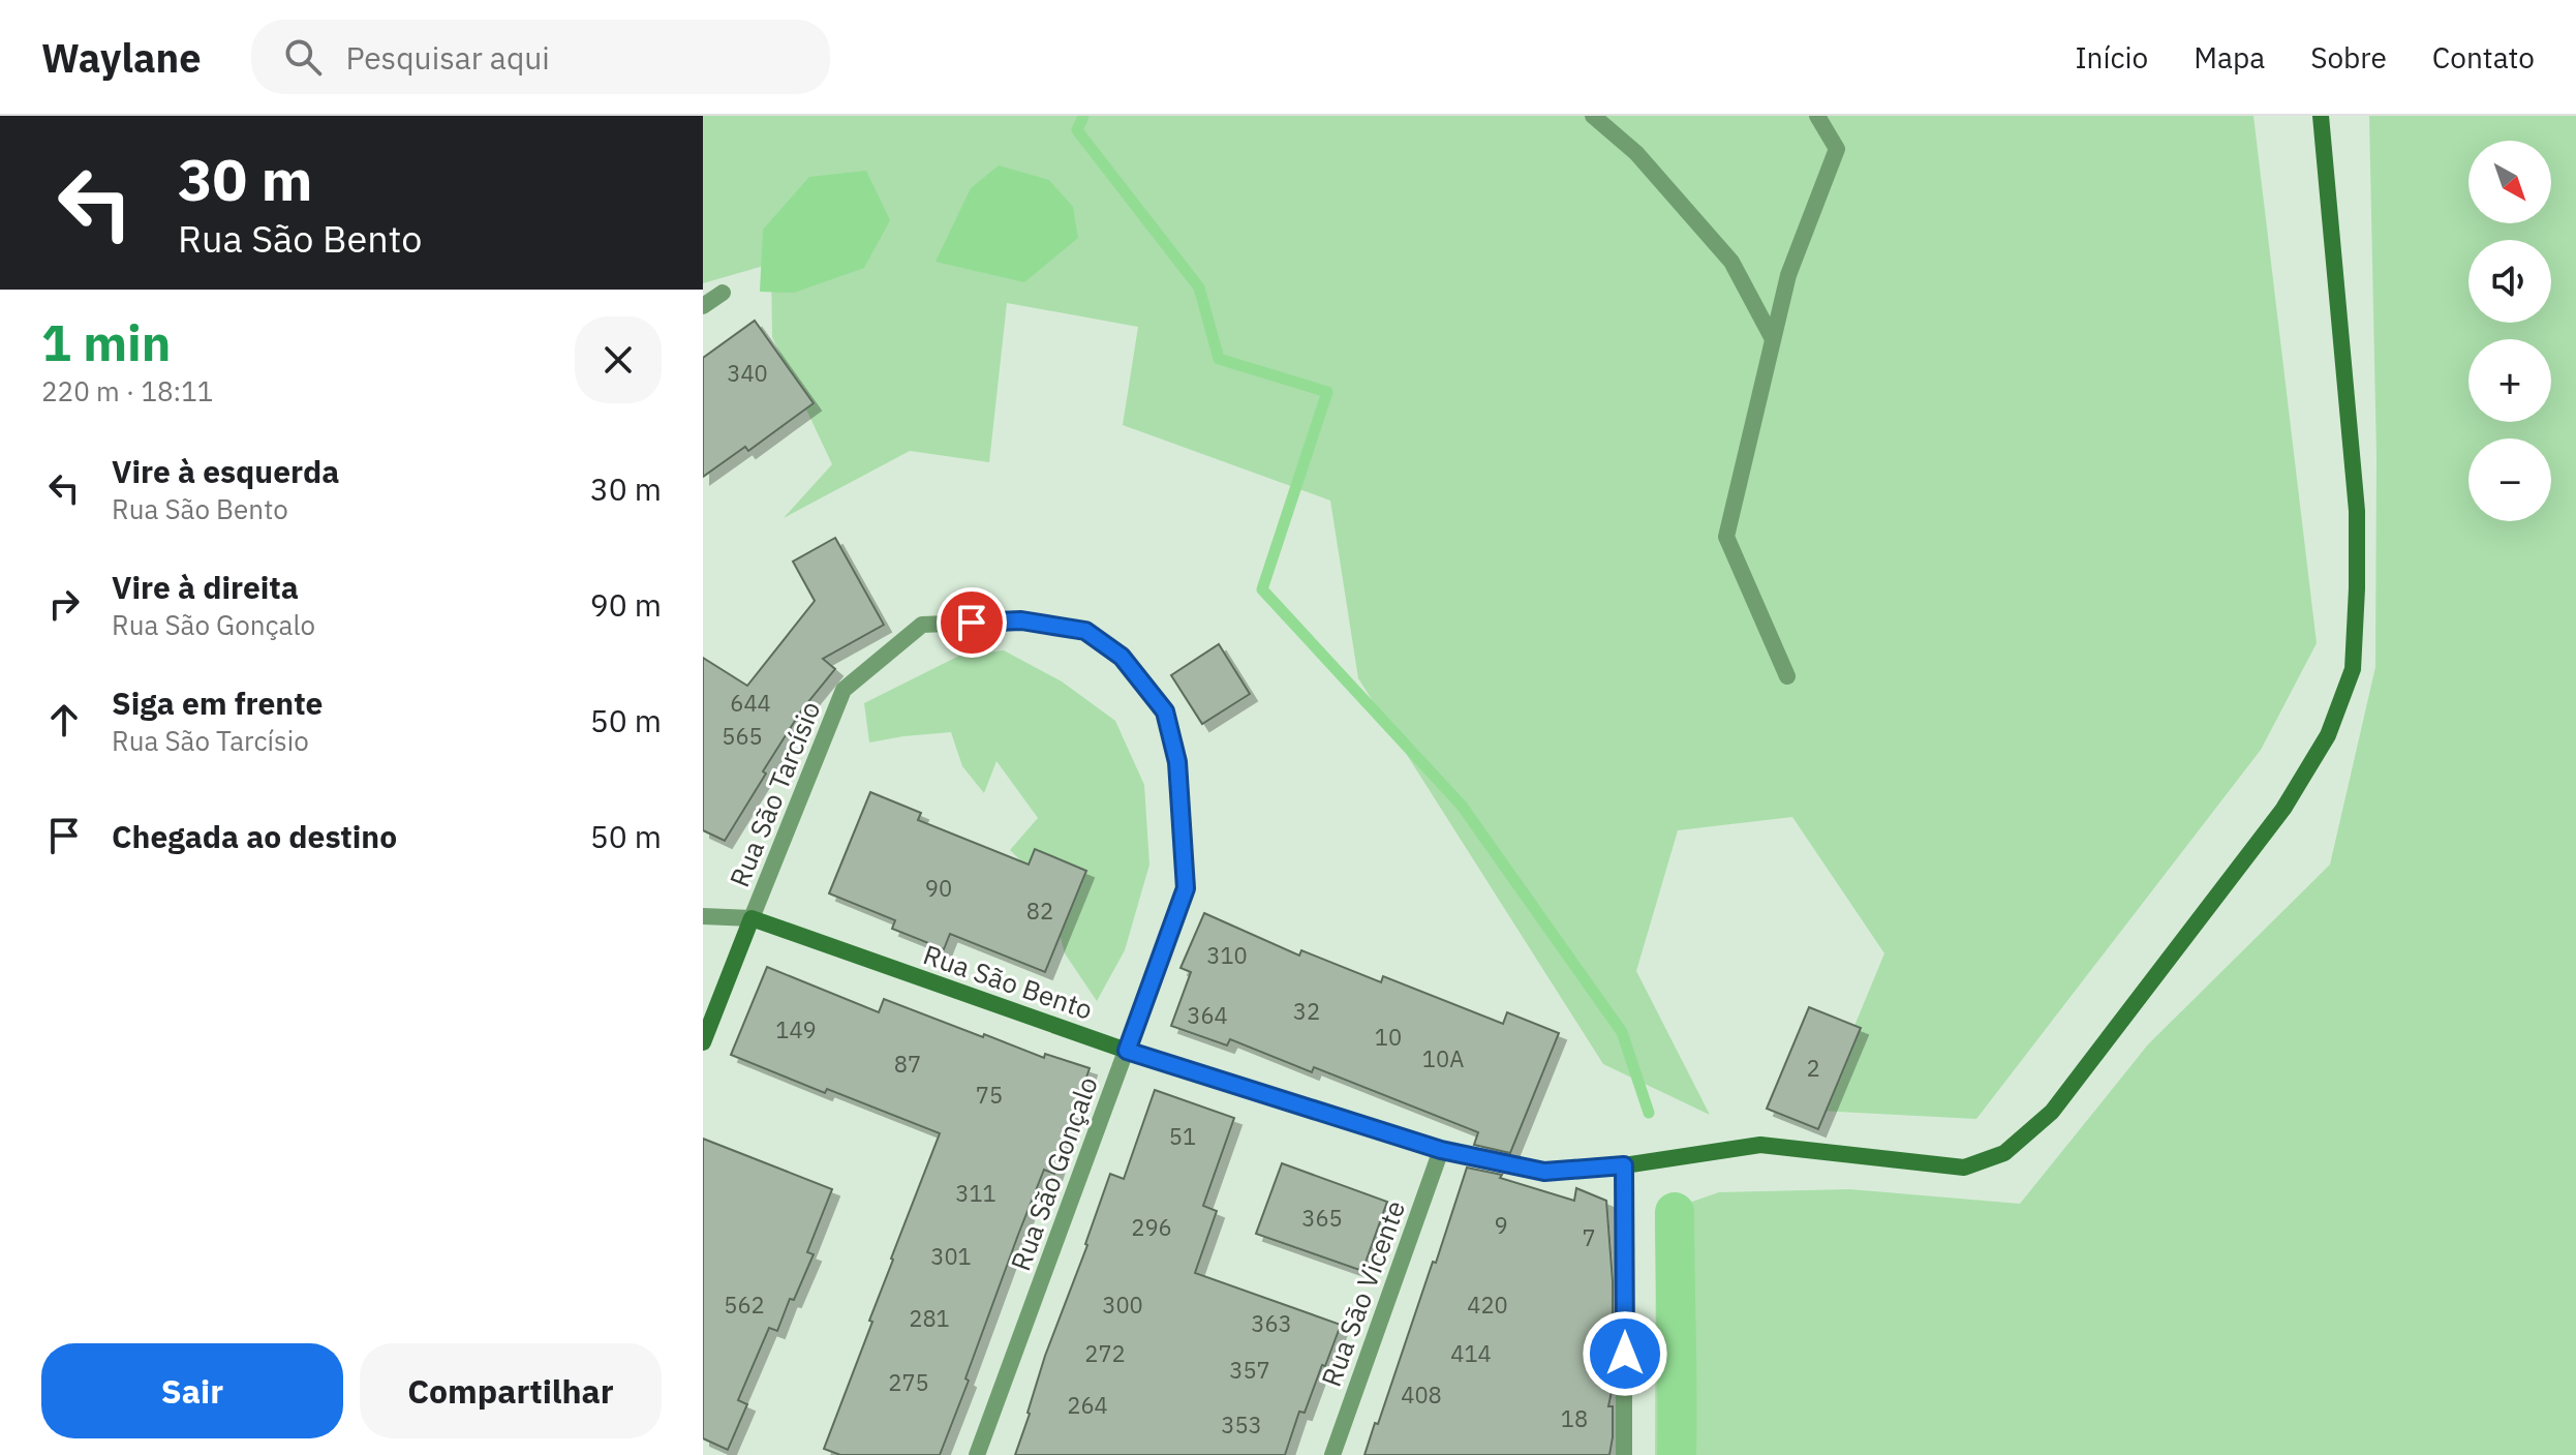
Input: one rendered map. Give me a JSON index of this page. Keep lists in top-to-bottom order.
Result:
{
  "streets": {
    "street": [
      "Rua São Tarcísio",
      "Rua São Bento",
      "Rua São Gonçalo",
      "Rua São Vicente"
    ]
  },
  "crossings": [
    ["Rua São Tarcísio", "Rua São Bento"],
    ["Rua São Tarcísio", "Rua São Gonçalo"],
    ["Rua São Bento", "Rua São Gonçalo"],
    ["Rua São Bento", "Rua São Vicente"]
  ],
  "house_numbers": [
    "340",
    "644",
    "565",
    "90",
    "82",
    "310",
    "32",
    "364",
    "149",
    "10",
    "10A",
    "87",
    "2",
    "75",
    "51",
    "311",
    "365",
    "9",
    "296",
    "7",
    "301",
    "562",
    "300",
    "420",
    "281",
    "363",
    "272",
    "414",
    "357",
    "275",
    "408",
    "264",
    "18",
    "353"
  ],
  "north": "bottom right",
  "page": {
    "header": "Waylane",
    "search": "Pesquisar aqui",
    "nav": [
      "Início",
      "Mapa",
      "Sobre",
      "Contato"
    ],
    "turn": ["30 m", "Rua São Bento"],
    "map_buttons": ["+", "−"],
    "heading": ["1 min", "220 m · 18:11"],
    "list": [
      {
        "name": "Vire à esquerda",
        "note": "Rua São Bento",
        "value": "30 m"
      },
      {
        "name": "Vire à direita",
        "note": "Rua São Gonçalo",
        "value": "90 m"
      },
      {
        "name": "Siga em frente",
        "note": "Rua São Tarcísio",
        "value": "50 m"
      },
      {
        "name": "Chegada ao destino",
        "value": "50 m"
      }
    ],
    "buttons": ["Sair", "Compartilhar"]
  }
}
